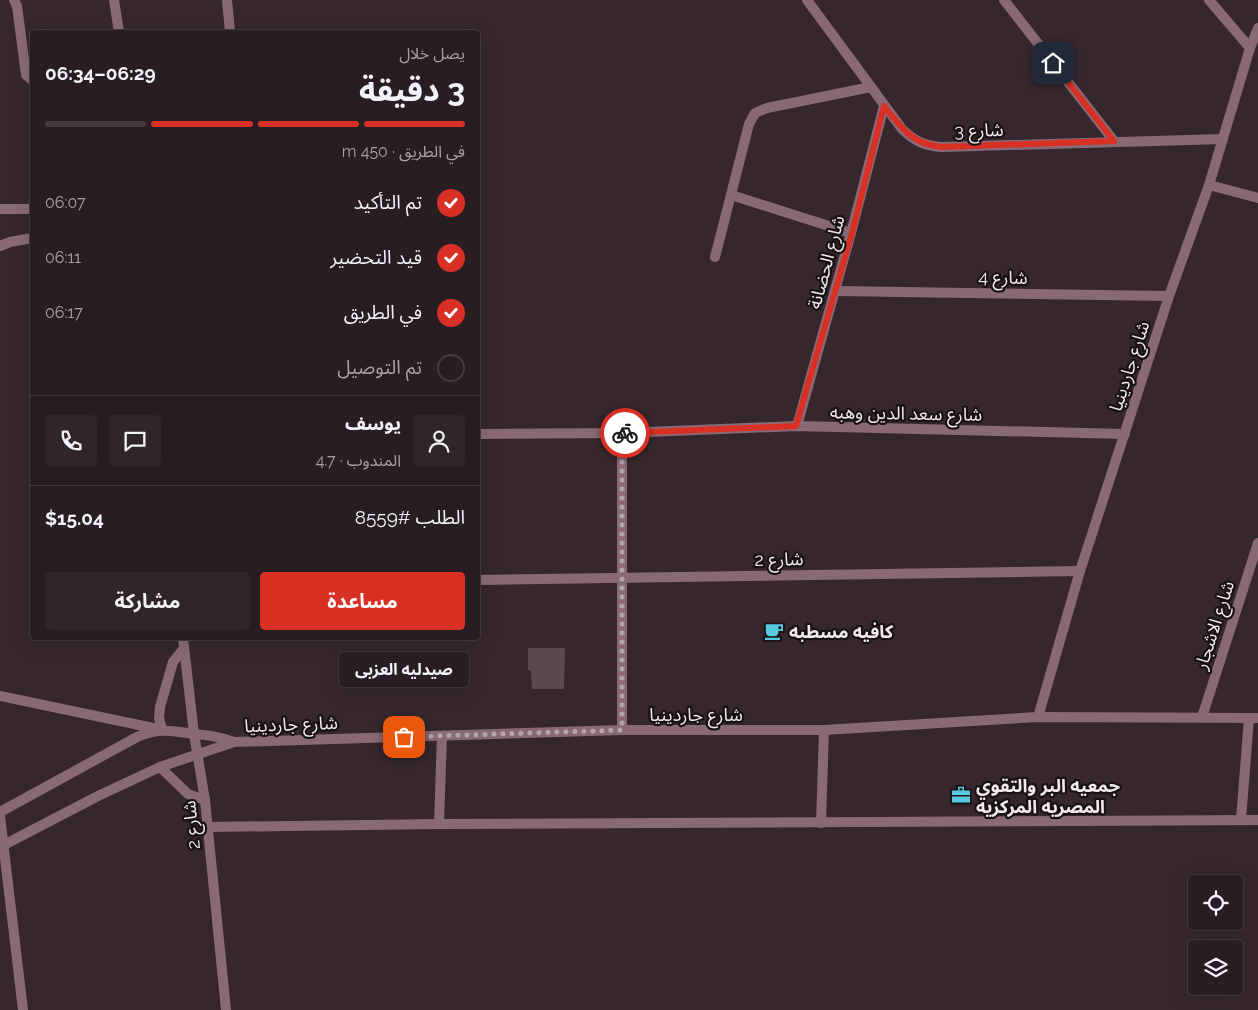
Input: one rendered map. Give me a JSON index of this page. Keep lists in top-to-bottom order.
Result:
{
  "streets": {
    "street": [
      "شارع 3",
      "شارع الحضانة",
      "شارع 4",
      "شارع جاردينيا",
      "شارع سعد الدين وهبه",
      "شارع 2",
      "شارع الاشجار"
    ]
  },
  "crossings": [
    ["شارع 3", "شارع الحضانة"],
    ["شارع 3", "شارع جاردينيا"],
    ["شارع الحضانة", "شارع 4"],
    ["شارع الحضانة", "شارع سعد الدين وهبه"],
    ["شارع 4", "شارع جاردينيا"],
    ["شارع جاردينيا", "شارع سعد الدين وهبه"],
    ["شارع جاردينيا", "شارع 2"],
    ["شارع جاردينيا", "شارع الاشجار"]
  ],
  "places": {
    "cafe": ["كافيه مسطبه"],
    "other": ["صيدليه العزبى"],
    "office": ["جمعيه البر والتقوي المصريه المركزيه"]
  },
  "page": {
    "heading": ["3 دقيقة", "يصل خلال", "06:29–06:34"],
    "panel": [
      "يوسف",
      "المندوب · 4.7",
      "الطلب #8559",
      "$15.04"
    ],
    "bar": "في الطريق · 450 m",
    "list": [
      ["تم التأكيد", "06:07"],
      ["قيد التحضير", "06:11"],
      ["في الطريق", "06:17"],
      "تم التوصيل"
    ],
    "buttons": ["مساعدة", "مشاركة"],
    "bubble": "صيدليه العزبى"
  }
}
